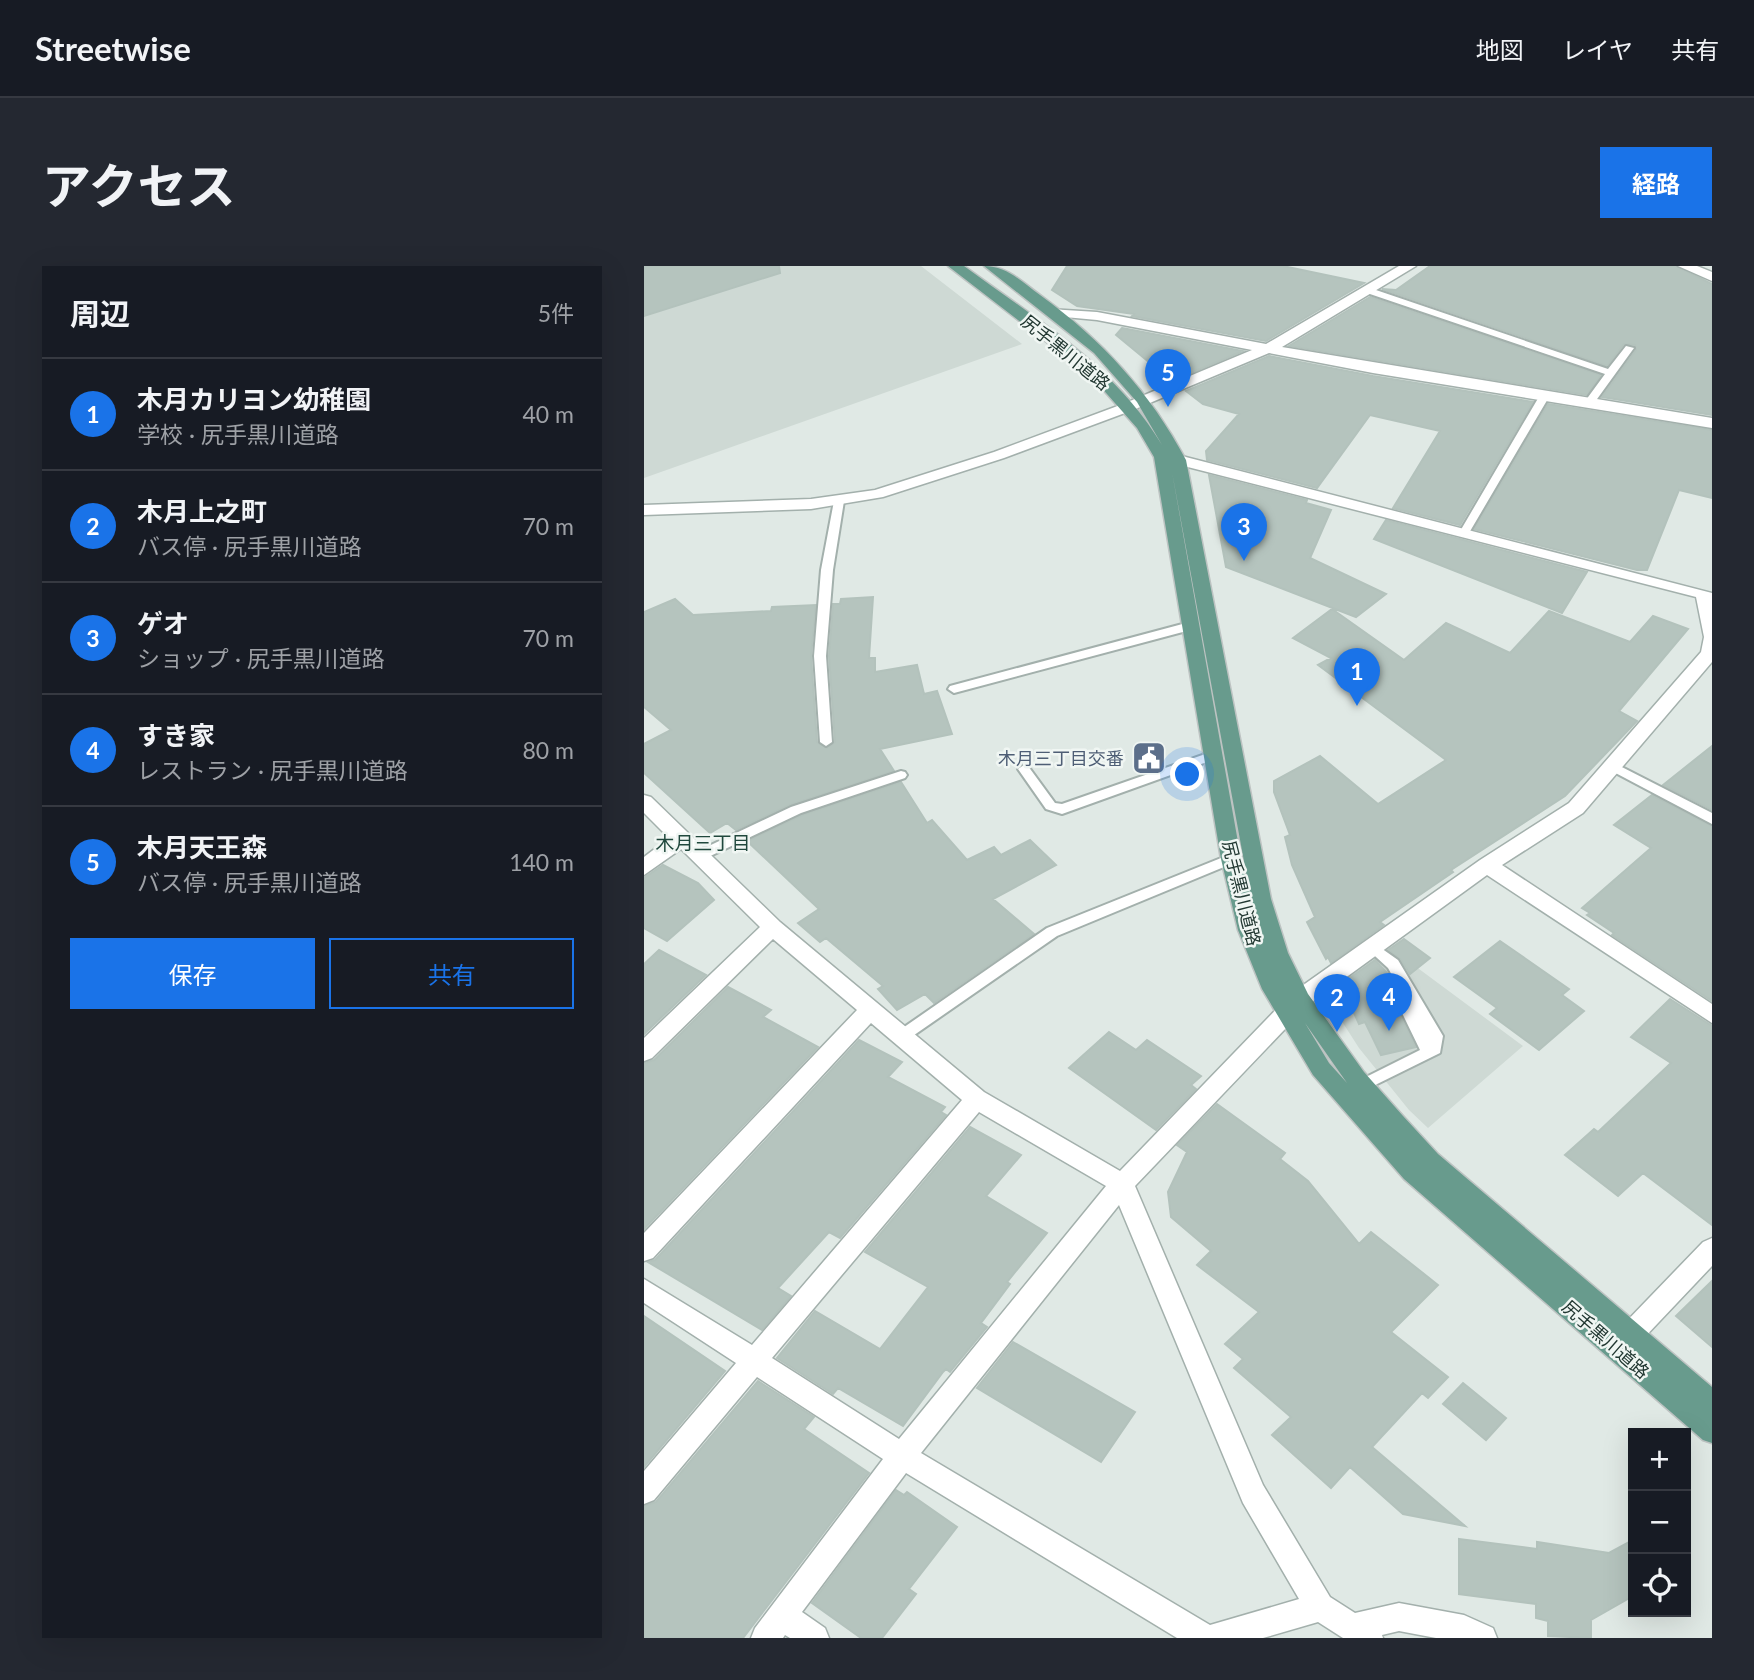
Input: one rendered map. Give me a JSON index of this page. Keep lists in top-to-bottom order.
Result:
{
  "streets": {
    "main road": ["尻手黒川道路"]
  },
  "districts": ["木月三丁目"],
  "places": {
    "public building": ["木月三丁目交番"]
  },
  "page": {
    "header": "Streetwise",
    "nav": ["地図", "レイヤ", "共有"],
    "title": "アクセス",
    "buttons": [
      "経路",
      ["保存", "共有"]
    ],
    "heading": ["周辺", "5件"],
    "pins": [
      "5",
      "3",
      "1",
      "4",
      "2"
    ],
    "list": [
      {
        "mark": "1",
        "name": "木月カリヨン幼稚園",
        "note": "学校 · 尻手黒川道路",
        "value": "40 m"
      },
      {
        "mark": "2",
        "name": "木月上之町",
        "note": "バス停 · 尻手黒川道路",
        "value": "70 m"
      },
      {
        "mark": "3",
        "name": "ゲオ",
        "note": "ショップ · 尻手黒川道路",
        "value": "70 m"
      },
      {
        "mark": "4",
        "name": "すき家",
        "note": "レストラン · 尻手黒川道路",
        "value": "80 m"
      },
      {
        "mark": "5",
        "name": "木月天王森",
        "note": "バス停 · 尻手黒川道路",
        "value": "140 m"
      }
    ],
    "map_buttons": ["+", "−"]
  }
}
